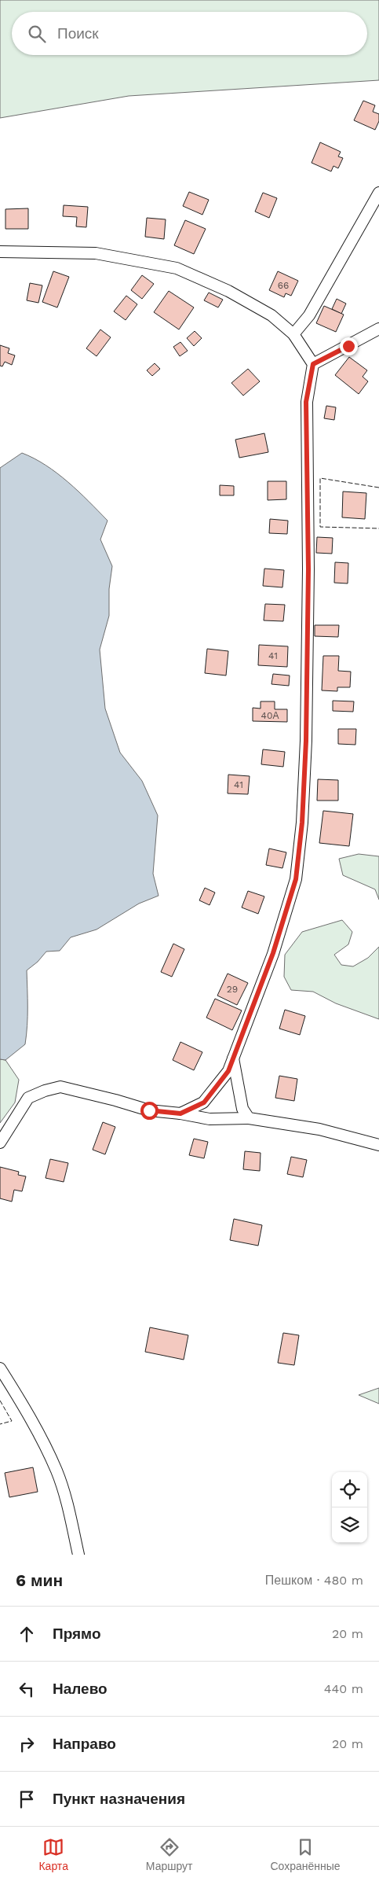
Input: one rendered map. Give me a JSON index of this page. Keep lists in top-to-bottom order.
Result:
{
  "house_numbers": [
    "66",
    "41",
    "40А",
    "41",
    "29"
  ],
  "page": {
    "search": "Поиск",
    "heading": ["6 мин", "Пешком · 480 m"],
    "list": [
      ["Прямо", "20 m"],
      ["Налево", "440 m"],
      ["Направо", "20 m"],
      "Пункт назначения"
    ],
    "nav": ["Карта", "Маршрут", "Сохранённые"]
  }
}
